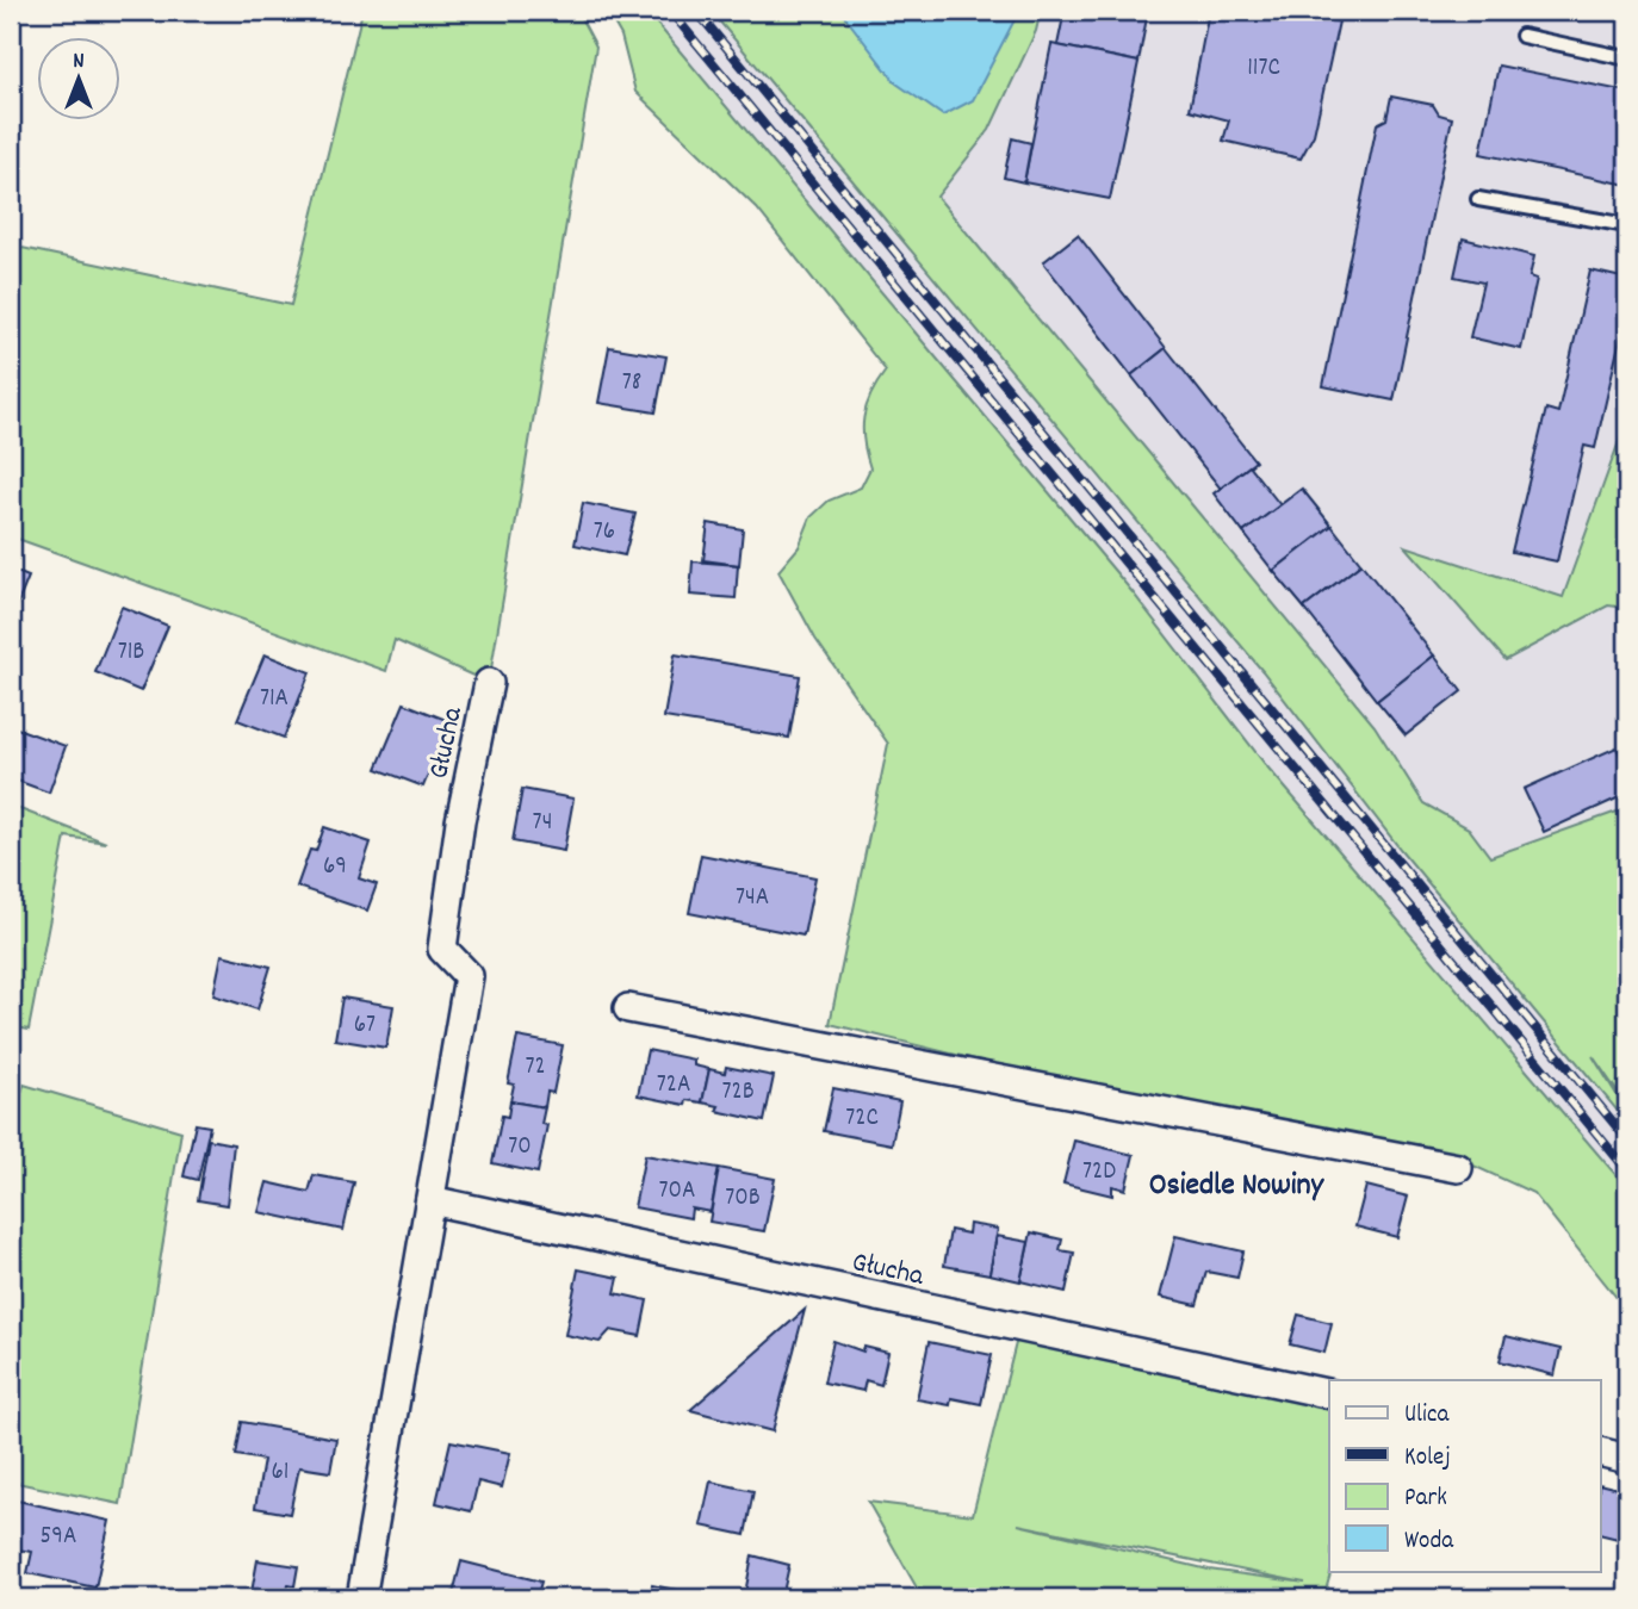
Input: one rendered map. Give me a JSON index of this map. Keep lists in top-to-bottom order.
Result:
{
  "streets": {
    "street": ["Głucha"]
  },
  "districts": ["Osiedle Nowiny"],
  "house_numbers": [
    "117C",
    "78",
    "76",
    "71B",
    "71A",
    "74",
    "69",
    "74A",
    "67",
    "72",
    "72A",
    "72B",
    "72C",
    "70",
    "72D",
    "70A",
    "70B",
    "61",
    "59A"
  ],
  "legend": [
    "Ulica",
    "Kolej",
    "Park",
    "Woda"
  ],
  "north": "top"
}
